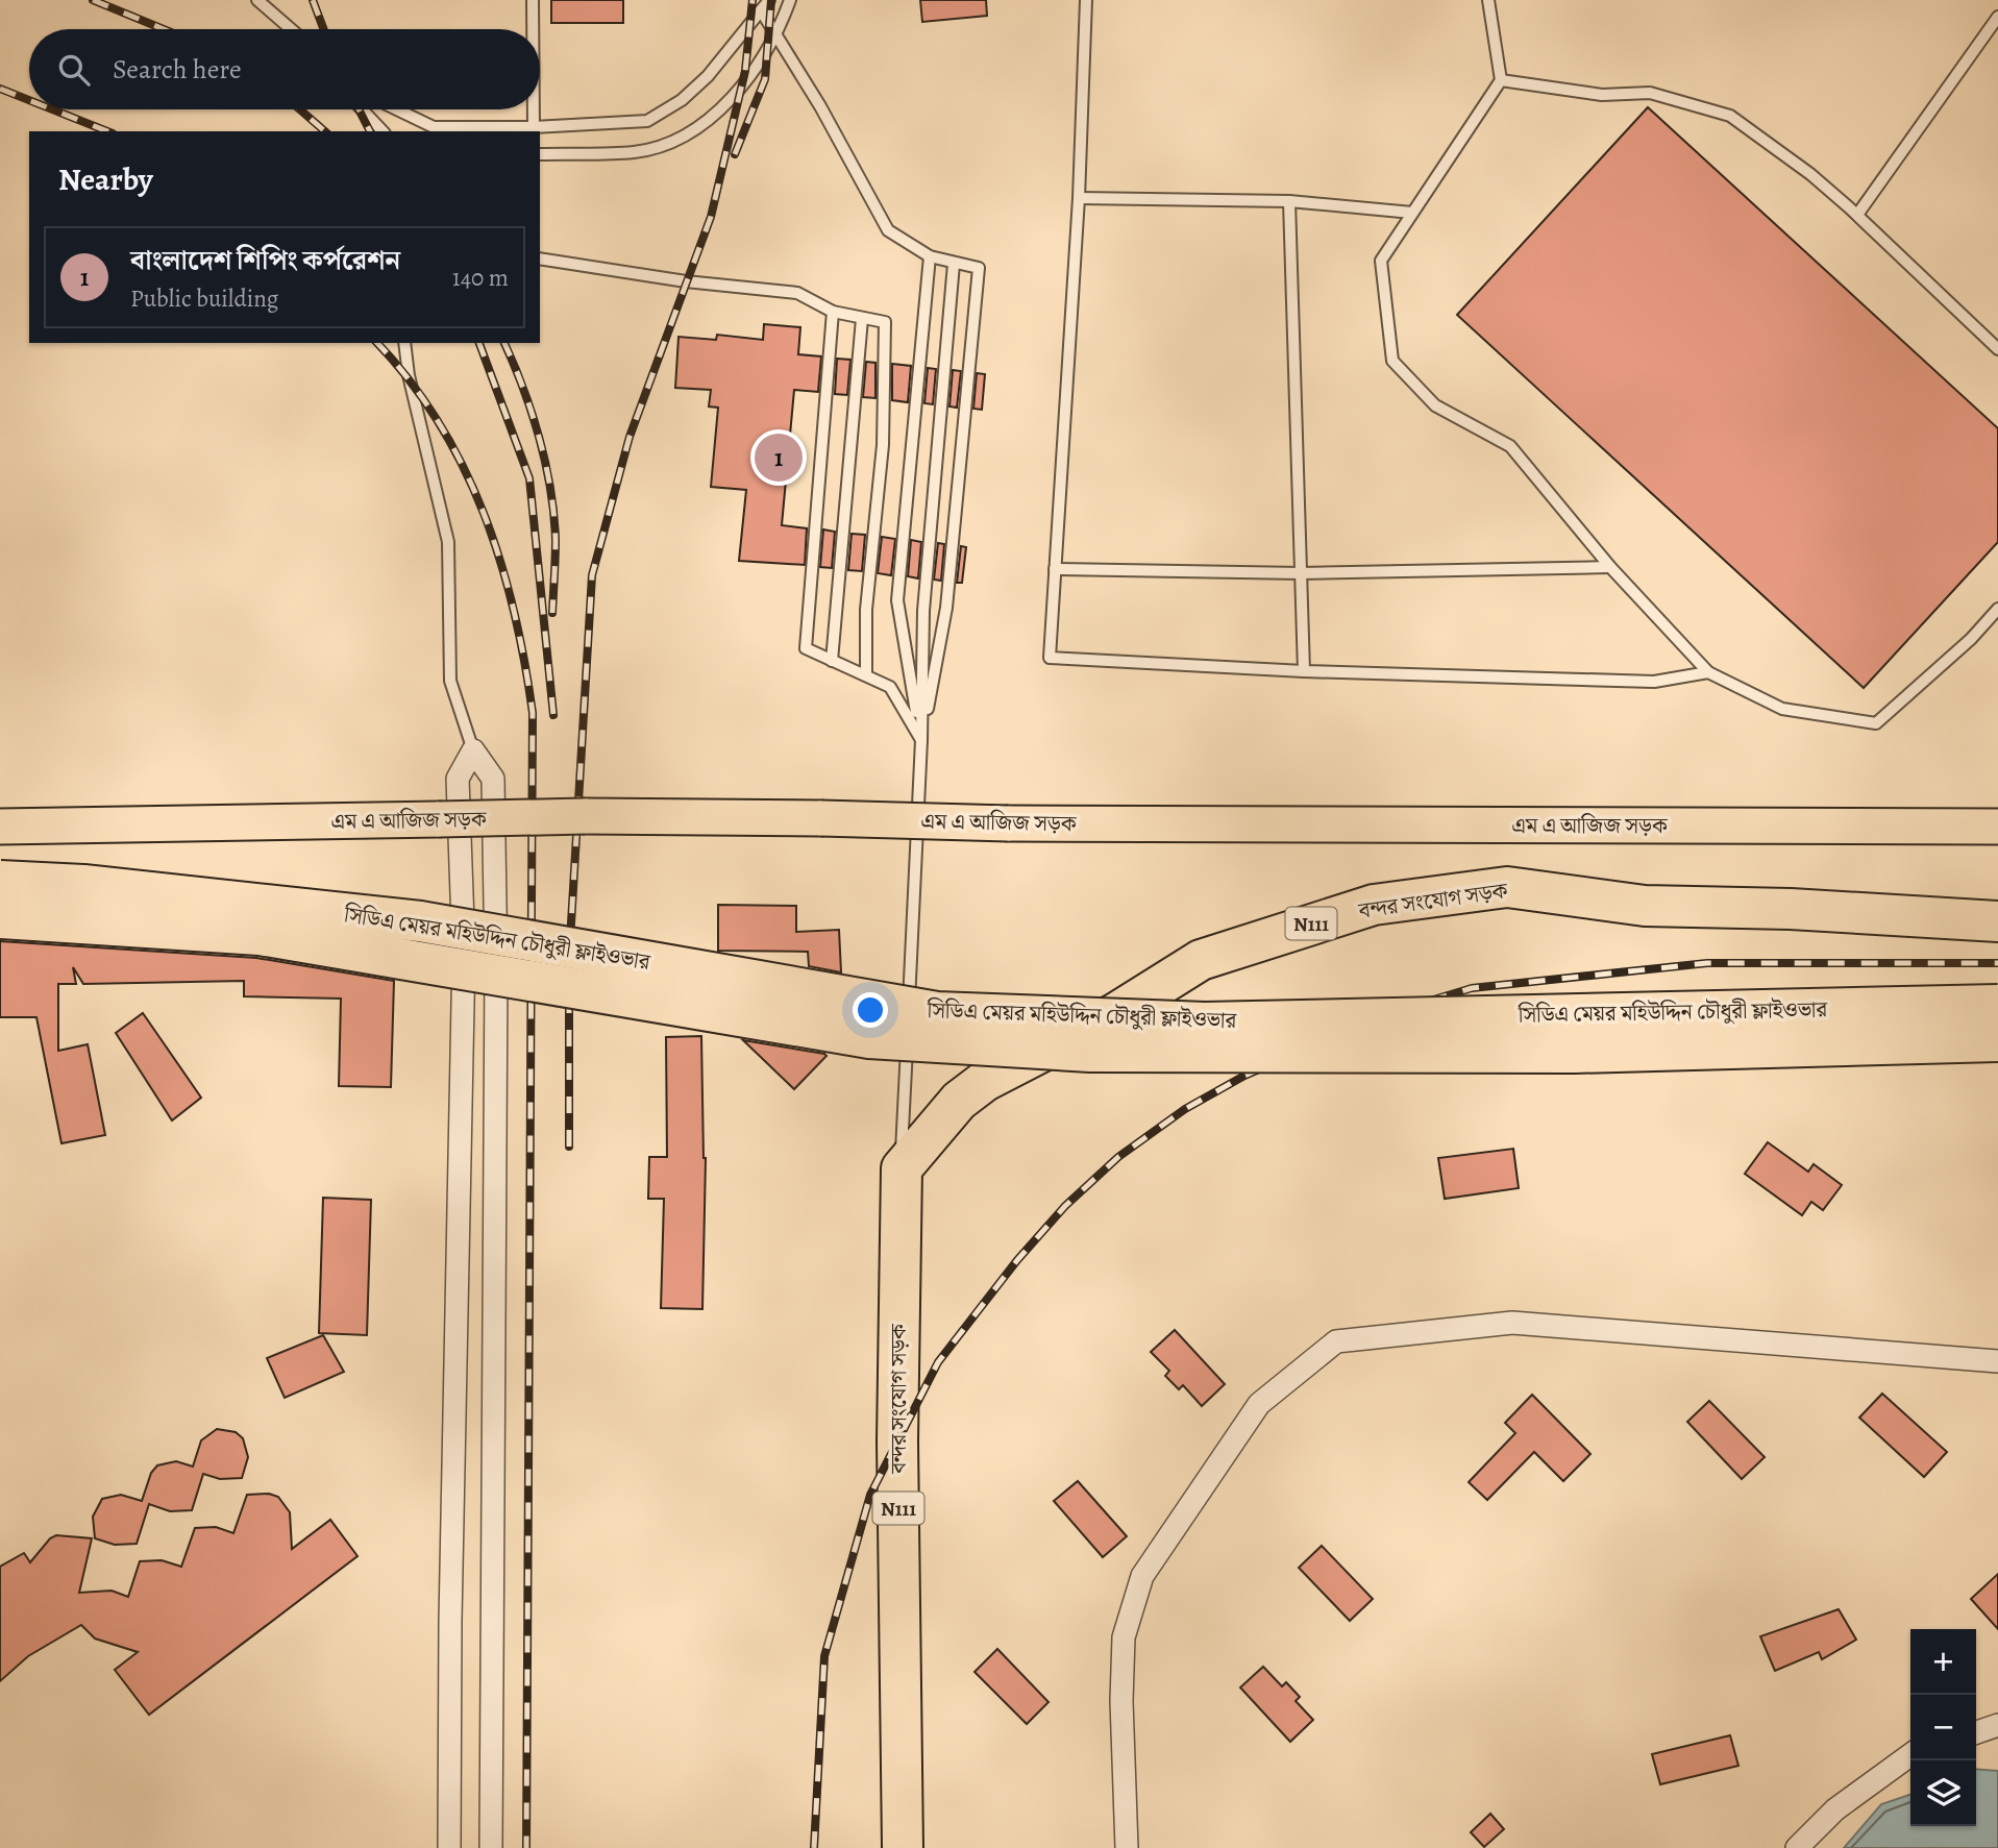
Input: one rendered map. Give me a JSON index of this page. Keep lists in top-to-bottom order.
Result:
{
  "streets": {
    "highway": ["বন্দর সংযোগ সড়ক", "N111", "সিডিএ মেয়র মহিউদ্দিন চৌধুরী ফ্লাইওভার"],
    "main road": ["এম এ আজিজ সড়ক"]
  },
  "page": {
    "search": "Search here",
    "heading": "Nearby",
    "list": [
      {
        "mark": "1",
        "name": "বাংলাদেশ শিপিং কর্পরেশন",
        "note": "Public building",
        "value": "140 m"
      }
    ],
    "pins": "1",
    "map_buttons": ["+", "−"]
  }
}
